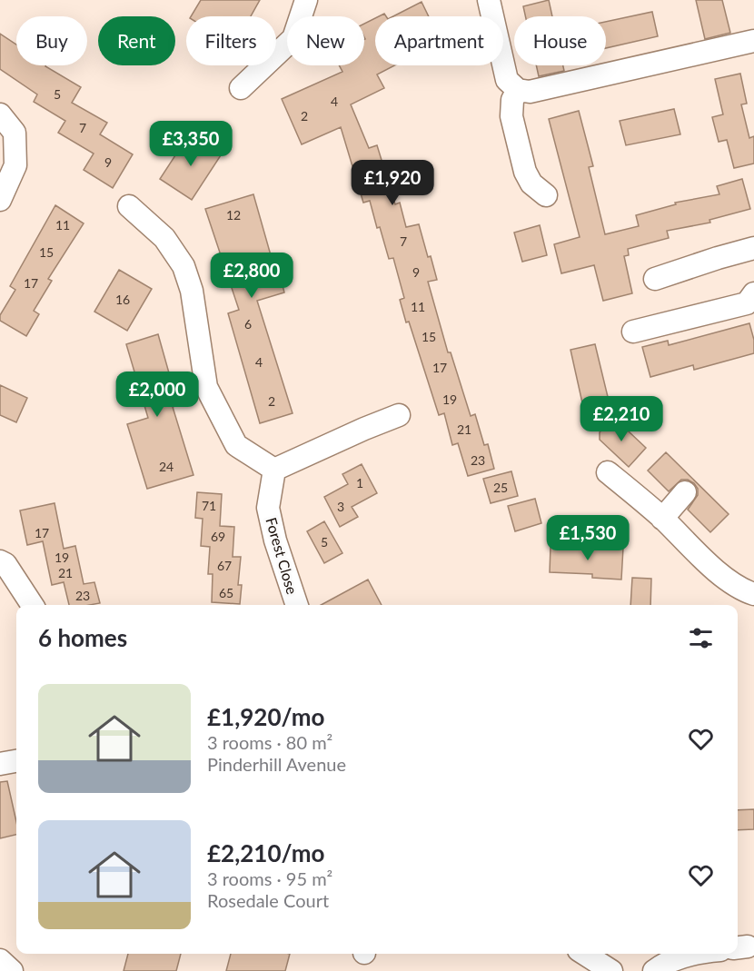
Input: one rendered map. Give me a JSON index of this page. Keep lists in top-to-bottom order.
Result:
{
  "streets": {
    "street": ["Forest Close"]
  },
  "house_numbers": [
    "5",
    "4",
    "2",
    "7",
    "9",
    "12",
    "11",
    "7",
    "15",
    "9",
    "17",
    "16",
    "11",
    "6",
    "15",
    "4",
    "17",
    "19",
    "2",
    "21",
    "23",
    "24",
    "1",
    "25",
    "71",
    "3",
    "17",
    "69",
    "5",
    "19",
    "67",
    "21",
    "65",
    "23"
  ],
  "page": {
    "chip": [
      "Buy",
      "Rent",
      "Filters",
      "New",
      "Apartment",
      "House"
    ],
    "price": [
      "£3,350",
      "£1,920",
      "£2,800",
      "£2,000",
      "£2,210",
      "£1,530"
    ],
    "heading": "6 homes",
    "list": [
      {
        "name": "£1,920/mo",
        "note": "3 rooms · 80 m² · Pinderhill Avenue"
      },
      {
        "name": "£2,210/mo",
        "note": "3 rooms · 95 m² · Rosedale Court"
      }
    ]
  }
}
